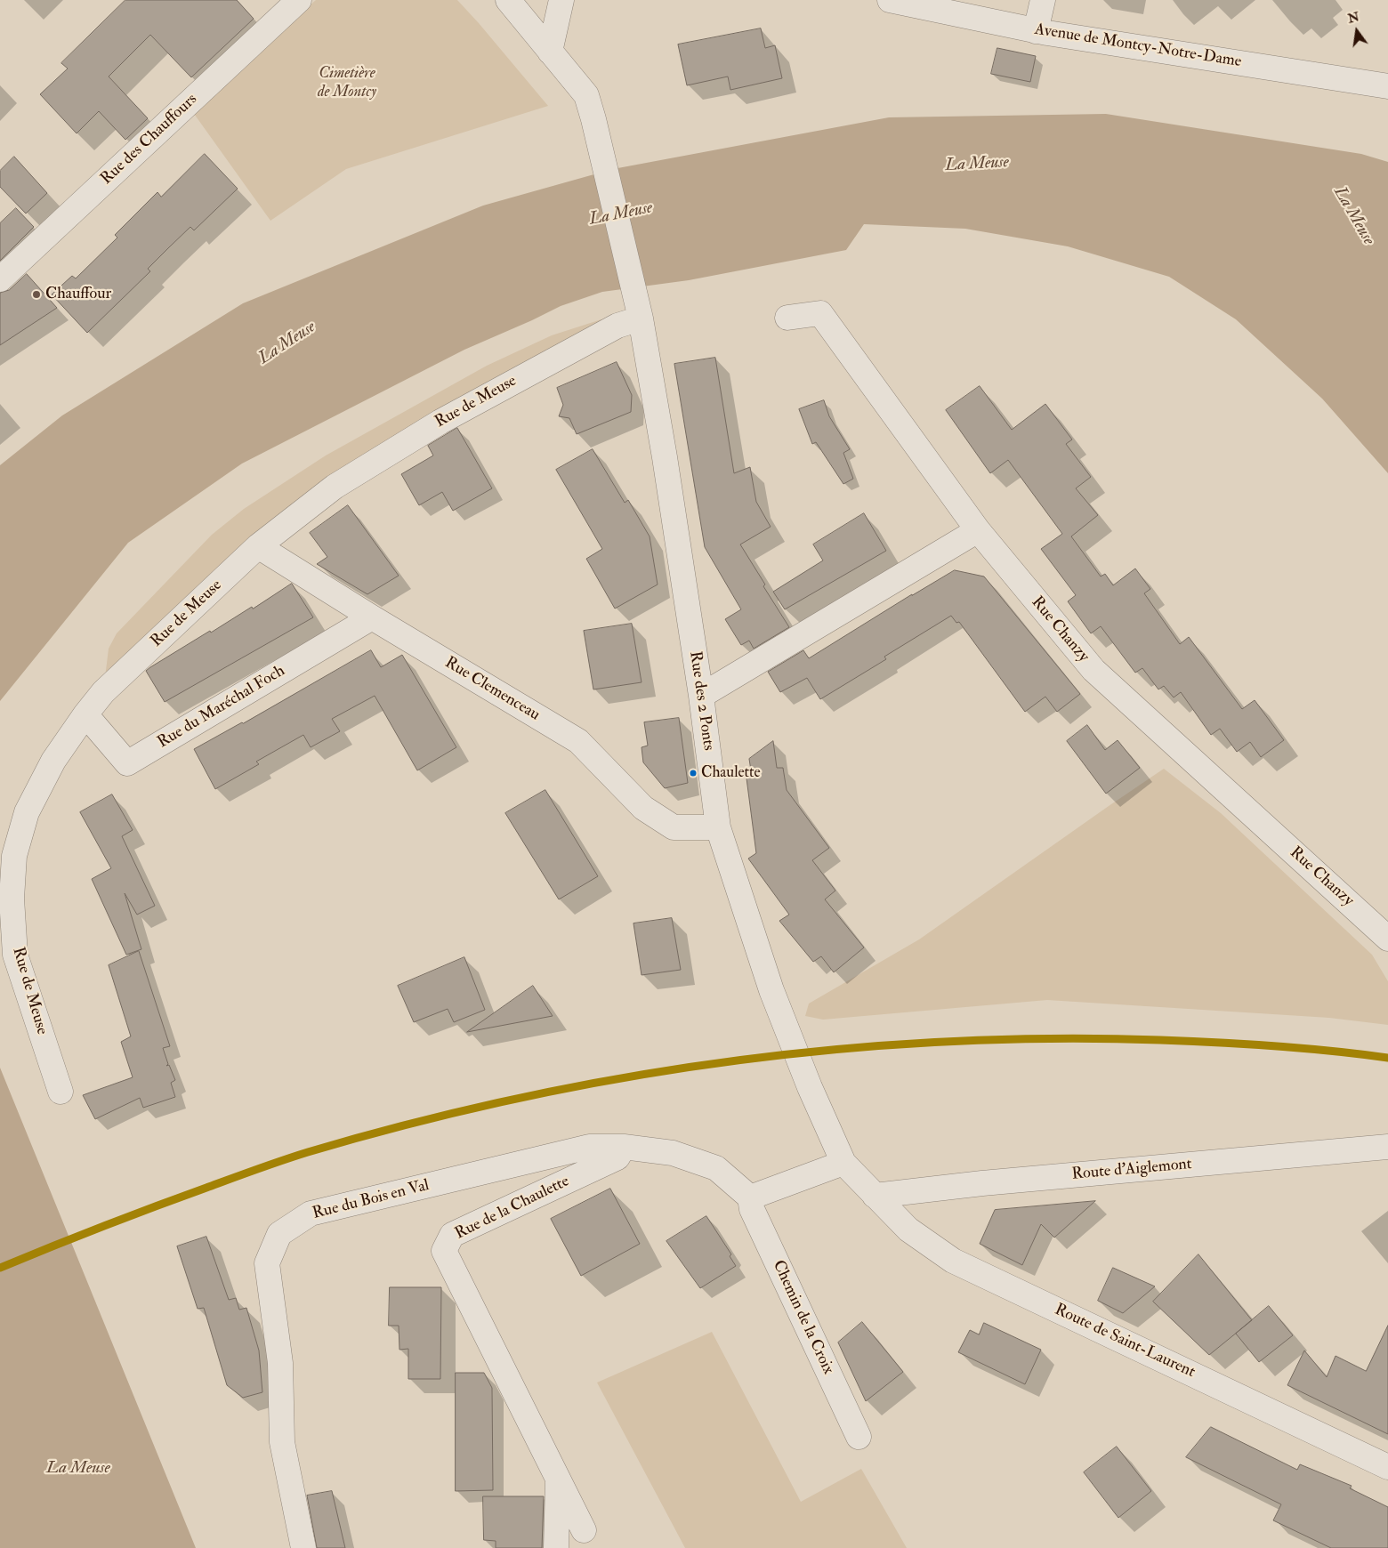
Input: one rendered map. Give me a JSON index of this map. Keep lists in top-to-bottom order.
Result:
{
  "streets": {
    "street": [
      "Avenue de Montcy-Notre-Dame",
      "Rue des Chauffours",
      "Rue de Meuse",
      "Rue Chanzy",
      "Rue Clemenceau",
      "Rue des 2 Ponts",
      "Rue du Maréchal Foch",
      "Route d'Aiglemont",
      "Rue du Bois en Val",
      "Rue de la Chaulette",
      "Chemin de la Croix",
      "Route de Saint-Laurent"
    ]
  },
  "crossings": [
    ["Rue de Meuse", "Rue Clemenceau"],
    ["Rue de Meuse", "Rue des 2 Ponts"],
    ["Rue de Meuse", "Rue du Maréchal Foch"],
    ["Rue Clemenceau", "Rue des 2 Ponts"],
    ["Rue Clemenceau", "Rue du Maréchal Foch"],
    ["Rue des 2 Ponts", "Route de Saint-Laurent"],
    ["Route d'Aiglemont", "Route de Saint-Laurent"],
    ["Rue du Bois en Val", "Rue de la Chaulette"]
  ],
  "water": ["La Meuse"],
  "parks": ["Cimetière de Montcy"],
  "places": ["Chauffour", "Chaulette"],
  "north": "top"
}
